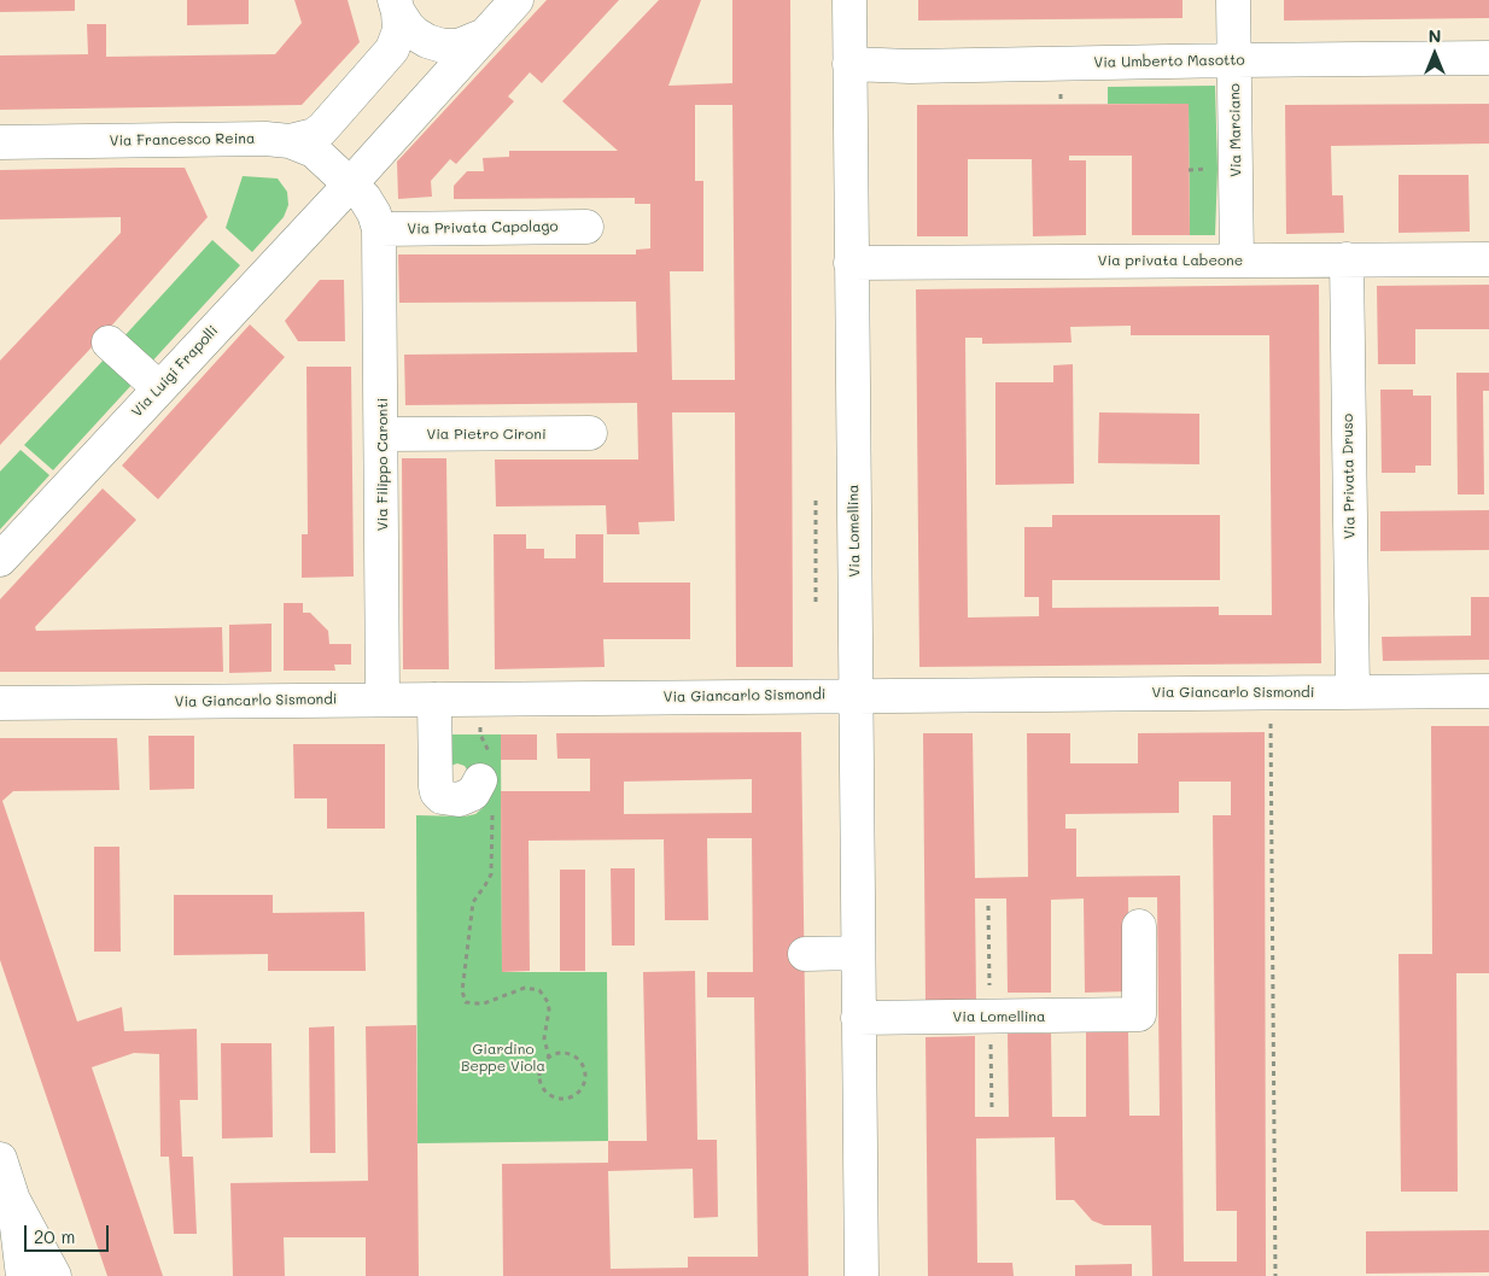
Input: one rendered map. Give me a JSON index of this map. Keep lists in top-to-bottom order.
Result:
{
  "streets": {
    "street": [
      "Via Umberto Masotto",
      "Via Marciano",
      "Via Francesco Reina",
      "Via Privata Capolago",
      "Via privata Labeone",
      "Via Luigi Frapolli",
      "Via Pietro Cironi",
      "Via Filippo Caronti",
      "Via Privata Druso",
      "Via Lomellina",
      "Via Giancarlo Sismondi"
    ]
  },
  "crossings": [
    ["Via Umberto Masotto", "Via Marciano"],
    ["Via Umberto Masotto", "Via Lomellina"],
    ["Via Marciano", "Via privata Labeone"],
    ["Via Francesco Reina", "Via Luigi Frapolli"],
    ["Via Privata Capolago", "Via Filippo Caronti"],
    ["Via privata Labeone", "Via Privata Druso"],
    ["Via privata Labeone", "Via Lomellina"],
    ["Via Pietro Cironi", "Via Filippo Caronti"],
    ["Via Filippo Caronti", "Via Giancarlo Sismondi"],
    ["Via Privata Druso", "Via Giancarlo Sismondi"],
    ["Via Lomellina", "Via Giancarlo Sismondi"]
  ],
  "parks": ["Giardino Beppe Viola"],
  "scale_bar": "20 m",
  "north": "top"
}
